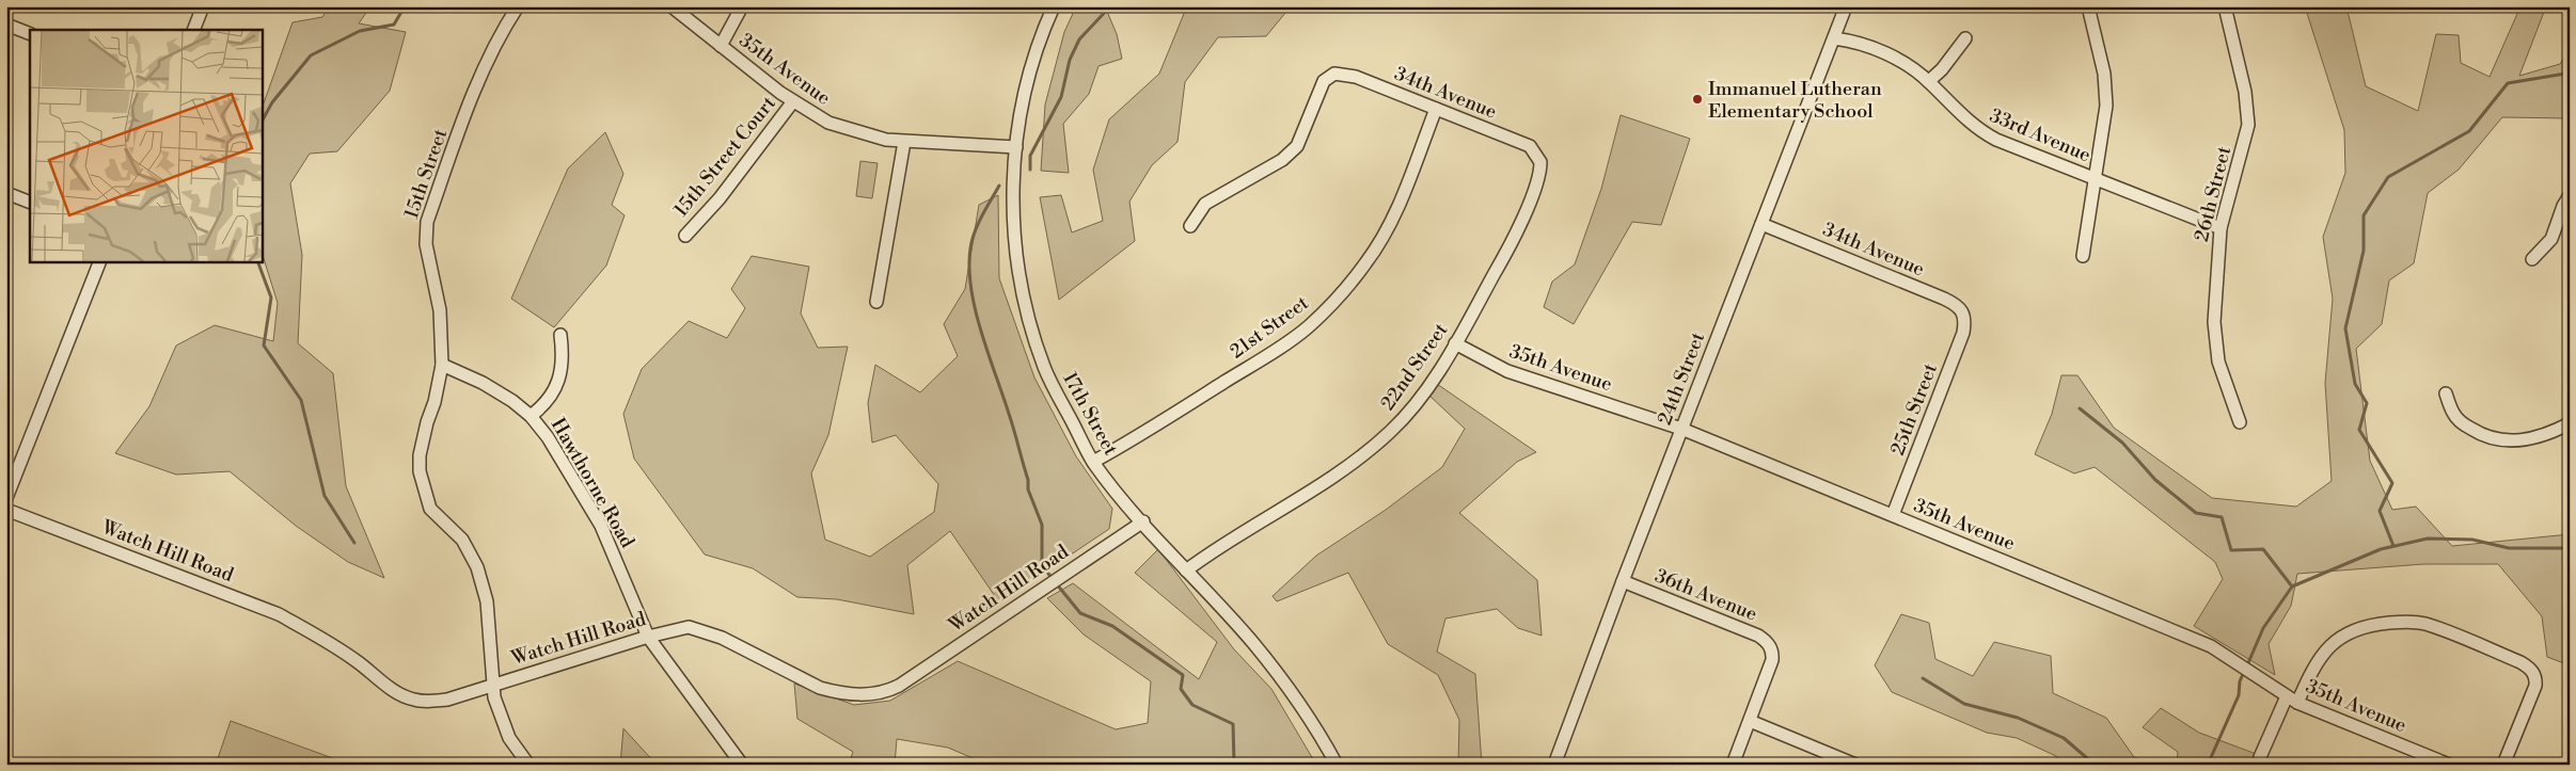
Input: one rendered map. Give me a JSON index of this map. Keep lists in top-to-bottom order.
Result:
{
  "streets": {
    "street": [
      "35th Avenue",
      "34th Avenue",
      "33rd Avenue",
      "15th Street Court",
      "15th Street",
      "26th Street",
      "21st Street",
      "22nd Street",
      "24th Street",
      "25th Street",
      "17th Street",
      "Hawthorne Road",
      "Watch Hill Road",
      "36th Avenue"
    ]
  },
  "crossings": [
    ["35th Avenue", "15th Street Court"],
    ["35th Avenue", "22nd Street"],
    ["35th Avenue", "24th Street"],
    ["35th Avenue", "25th Street"],
    ["35th Avenue", "17th Street"],
    ["34th Avenue", "21st Street"],
    ["34th Avenue", "22nd Street"],
    ["34th Avenue", "24th Street"],
    ["34th Avenue", "25th Street"],
    ["33rd Avenue", "26th Street"],
    ["33rd Avenue", "24th Street"],
    ["15th Street", "Hawthorne Road"],
    ["15th Street", "Watch Hill Road"],
    ["21st Street", "17th Street"],
    ["22nd Street", "17th Street"],
    ["24th Street", "36th Avenue"],
    ["17th Street", "Watch Hill Road"],
    ["Hawthorne Road", "Watch Hill Road"]
  ],
  "places": ["Immanuel Lutheran Elementary School"]
}
